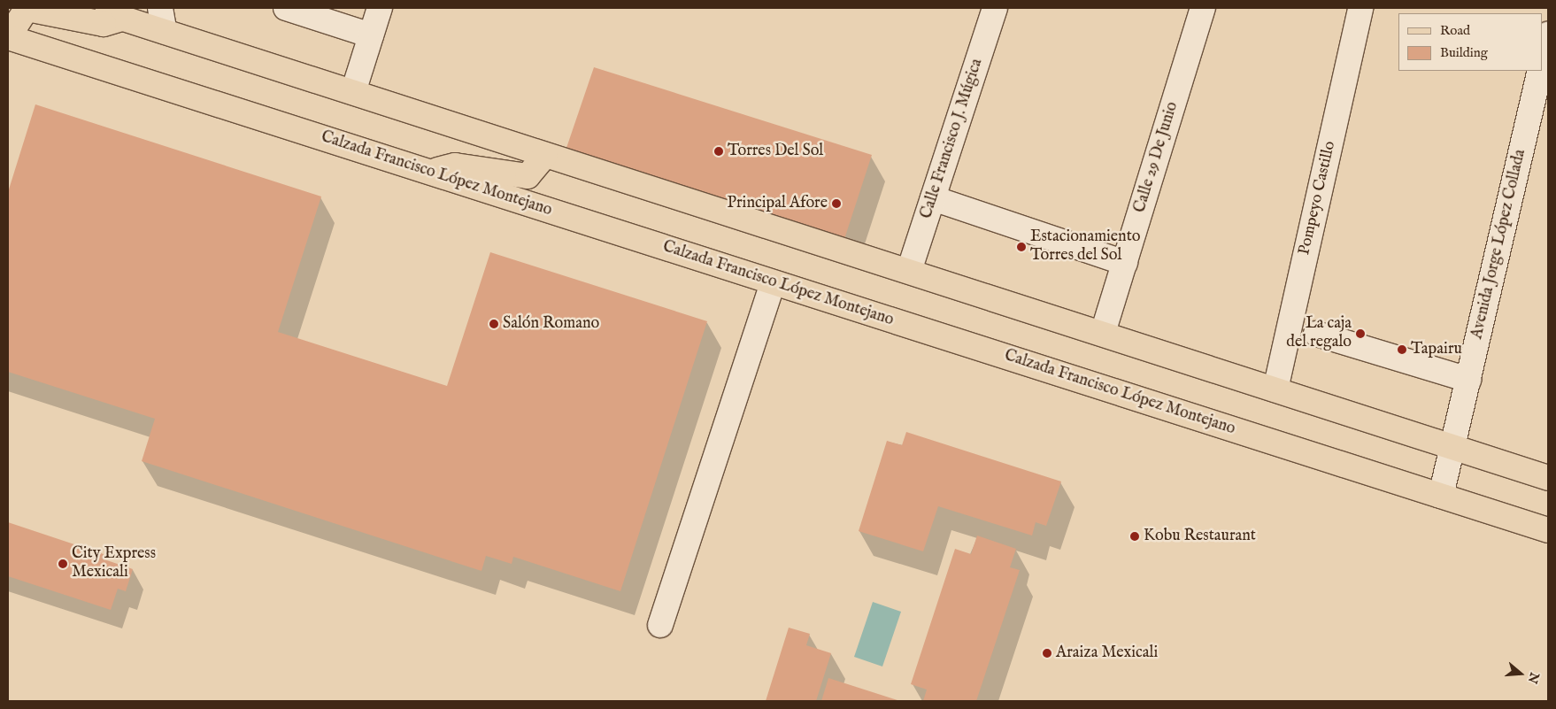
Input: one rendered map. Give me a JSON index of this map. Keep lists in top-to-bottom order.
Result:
{
  "streets": {
    "main road": ["Calzada Francisco López Montejano"],
    "street": [
      "Calle Francisco J. Múgica",
      "Calle 29 De Junio",
      "Pompeyo Castillo",
      "Avenida Jorge López Collada"
    ]
  },
  "crossings": [
    ["Calzada Francisco López Montejano", "Avenida Jorge López Collada"]
  ],
  "places": [
    "Torres Del Sol",
    "Principal Afore",
    "Estacionamiento Torres del Sol",
    "Salón Romano",
    "La caja del regalo",
    "Tapairu",
    "Kobu Restaurant",
    "City Express Mexicali",
    "Araiza Mexicali"
  ],
  "legend": ["Road", "Building"],
  "north": "right"
}
